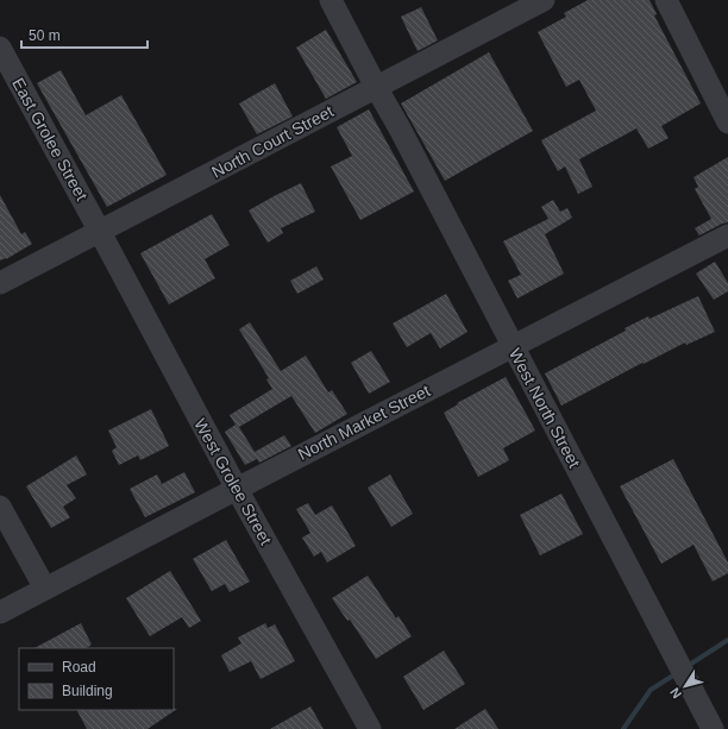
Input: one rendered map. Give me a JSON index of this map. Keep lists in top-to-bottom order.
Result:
{
  "streets": {
    "street": [
      "East Grolee Street",
      "North Court Street",
      "West North Street",
      "North Market Street",
      "West Grolee Street"
    ]
  },
  "crossings": [
    ["East Grolee Street", "North Court Street"],
    ["East Grolee Street", "West Grolee Street"],
    ["North Court Street", "West North Street"],
    ["North Court Street", "West Grolee Street"],
    ["West North Street", "North Market Street"],
    ["North Market Street", "West Grolee Street"]
  ],
  "legend": ["Road", "Building"],
  "scale_bar": "50 m",
  "north": "bottom left"
}
